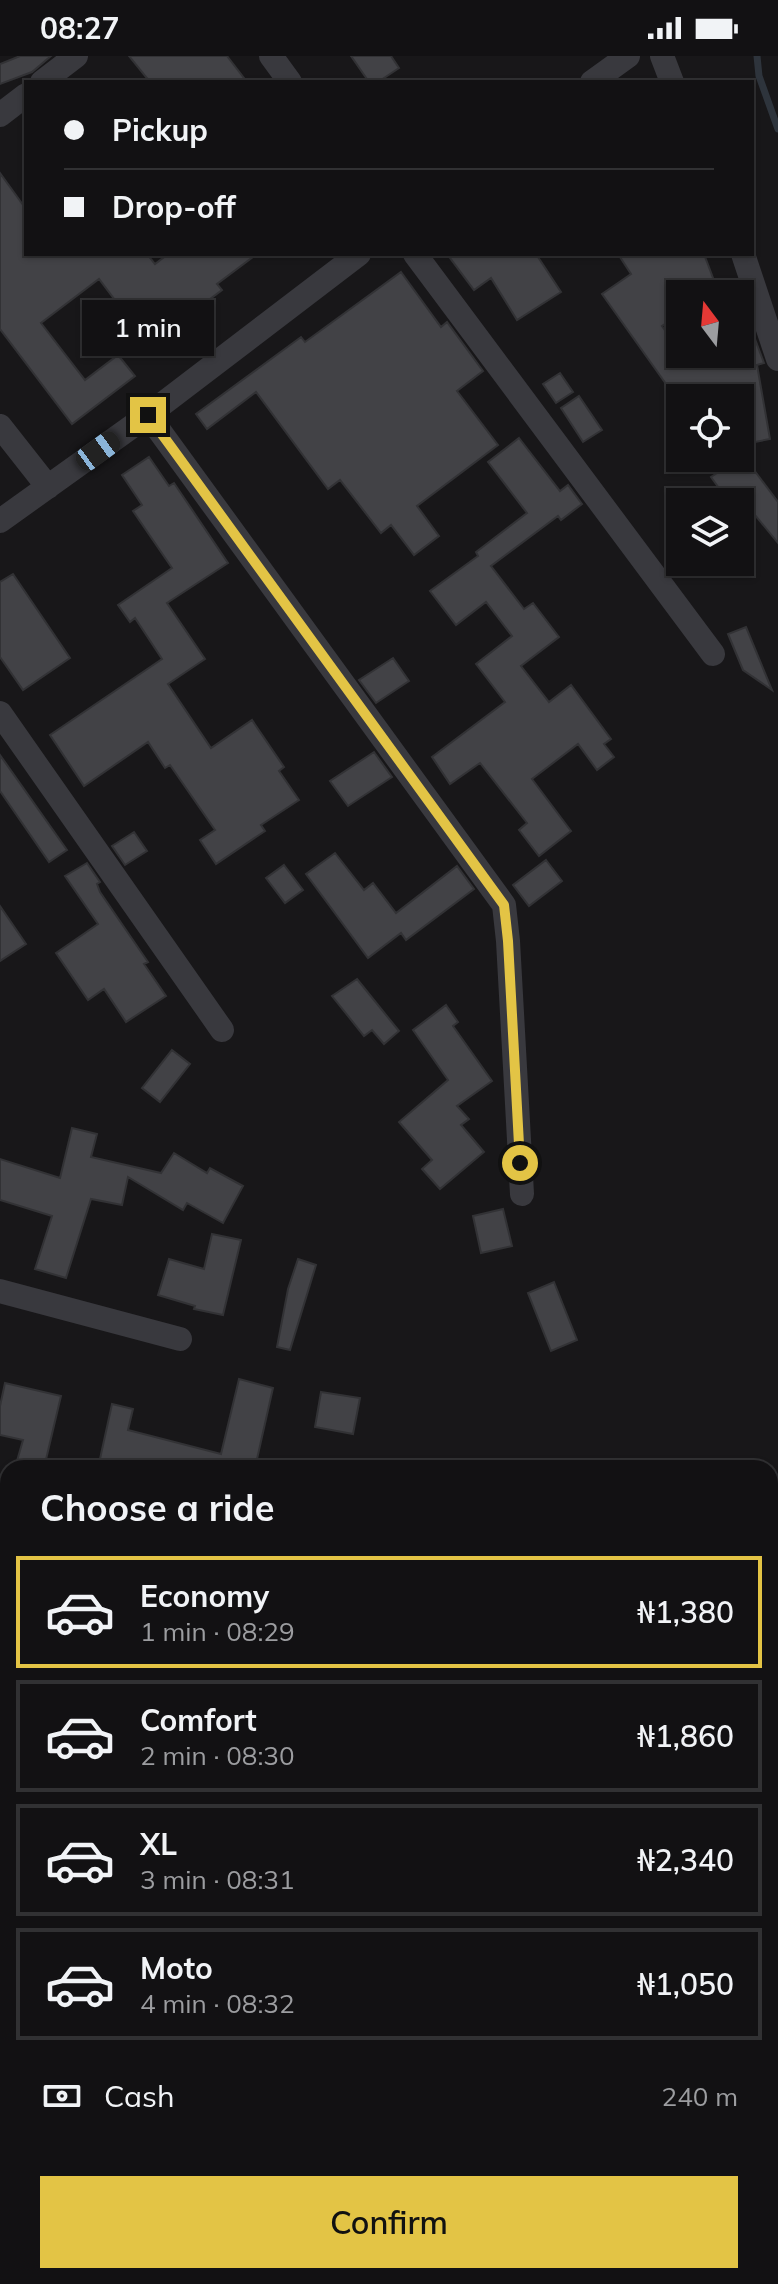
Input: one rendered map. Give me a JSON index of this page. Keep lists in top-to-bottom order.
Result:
{
  "north": "top",
  "page": {
    "status": "08:27",
    "banner": ["Pickup", "Drop-off"],
    "bubble": "1 min",
    "heading": "Choose a ride",
    "list": [
      {
        "name": "Economy",
        "note": "1 min · 08:29",
        "value": "₦1,380"
      },
      {
        "name": "Comfort",
        "note": "2 min · 08:30",
        "value": "₦1,860"
      },
      {
        "name": "XL",
        "note": "3 min · 08:31",
        "value": "₦2,340"
      },
      {
        "name": "Moto",
        "note": "4 min · 08:32",
        "value": "₦1,050"
      }
    ],
    "pay": ["Cash", "240 m"],
    "buttons": "Confirm"
  }
}
